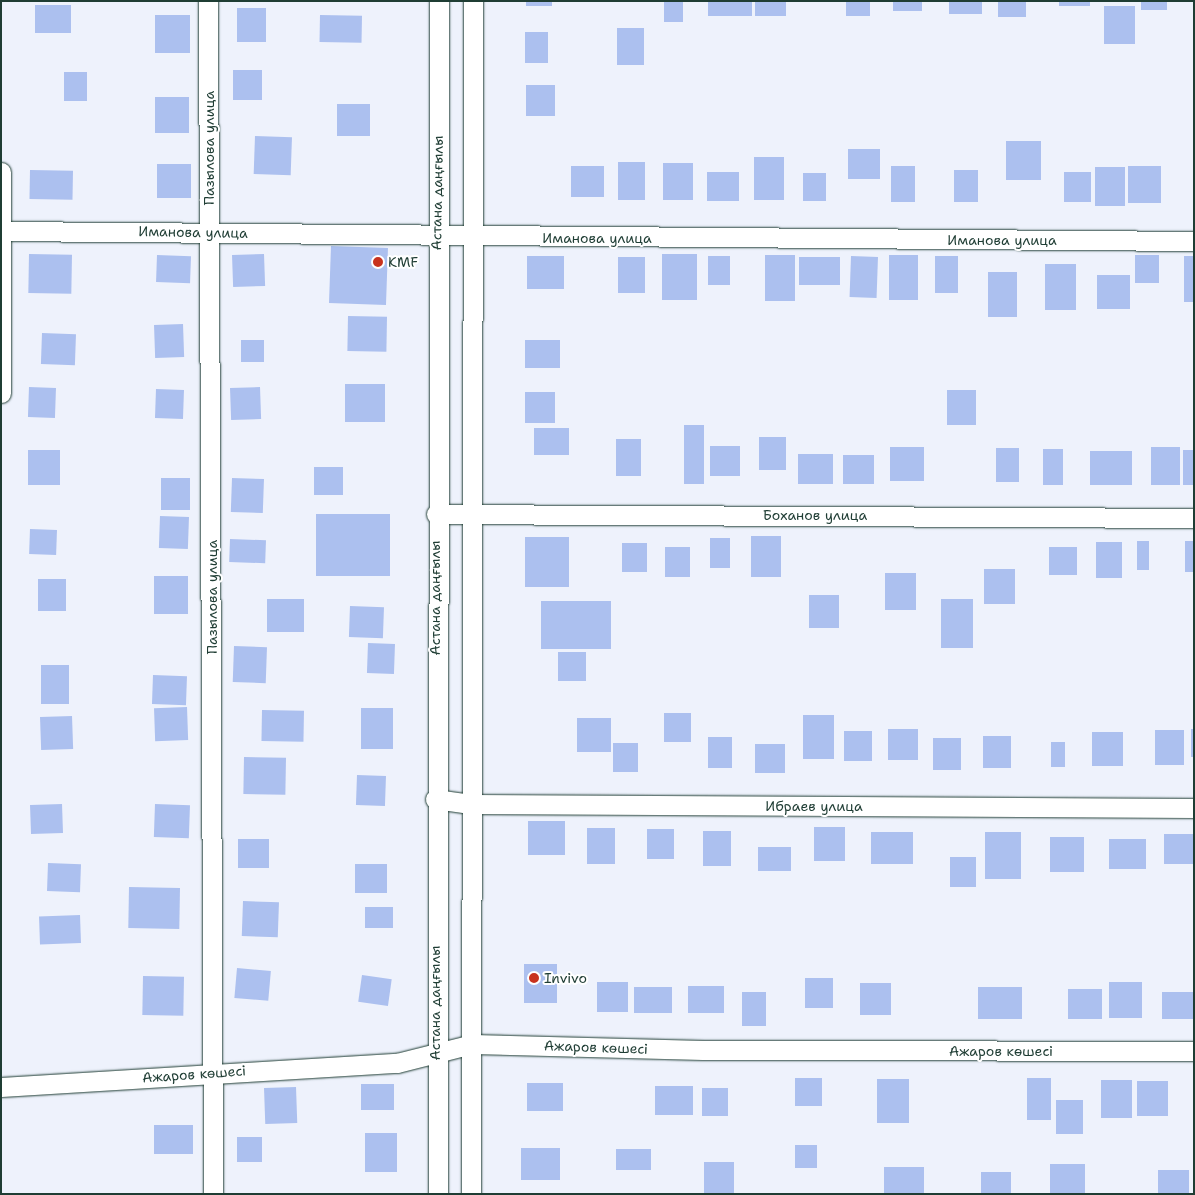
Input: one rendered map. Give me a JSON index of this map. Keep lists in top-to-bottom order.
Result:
{
  "streets": {
    "street": [
      "Пазылова улица",
      "Астана даңғылы",
      "Иманова улица",
      "Боханов улица",
      "Ибраев улица",
      "Ажаров көшесі"
    ]
  },
  "crossings": [
    ["Пазылова улица", "Иманова улица"],
    ["Пазылова улица", "Ажаров көшесі"],
    ["Астана даңғылы", "Иманова улица"],
    ["Астана даңғылы", "Боханов улица"],
    ["Астана даңғылы", "Ибраев улица"],
    ["Астана даңғылы", "Ажаров көшесі"]
  ],
  "places": ["KMF", "Invivo"]
}
